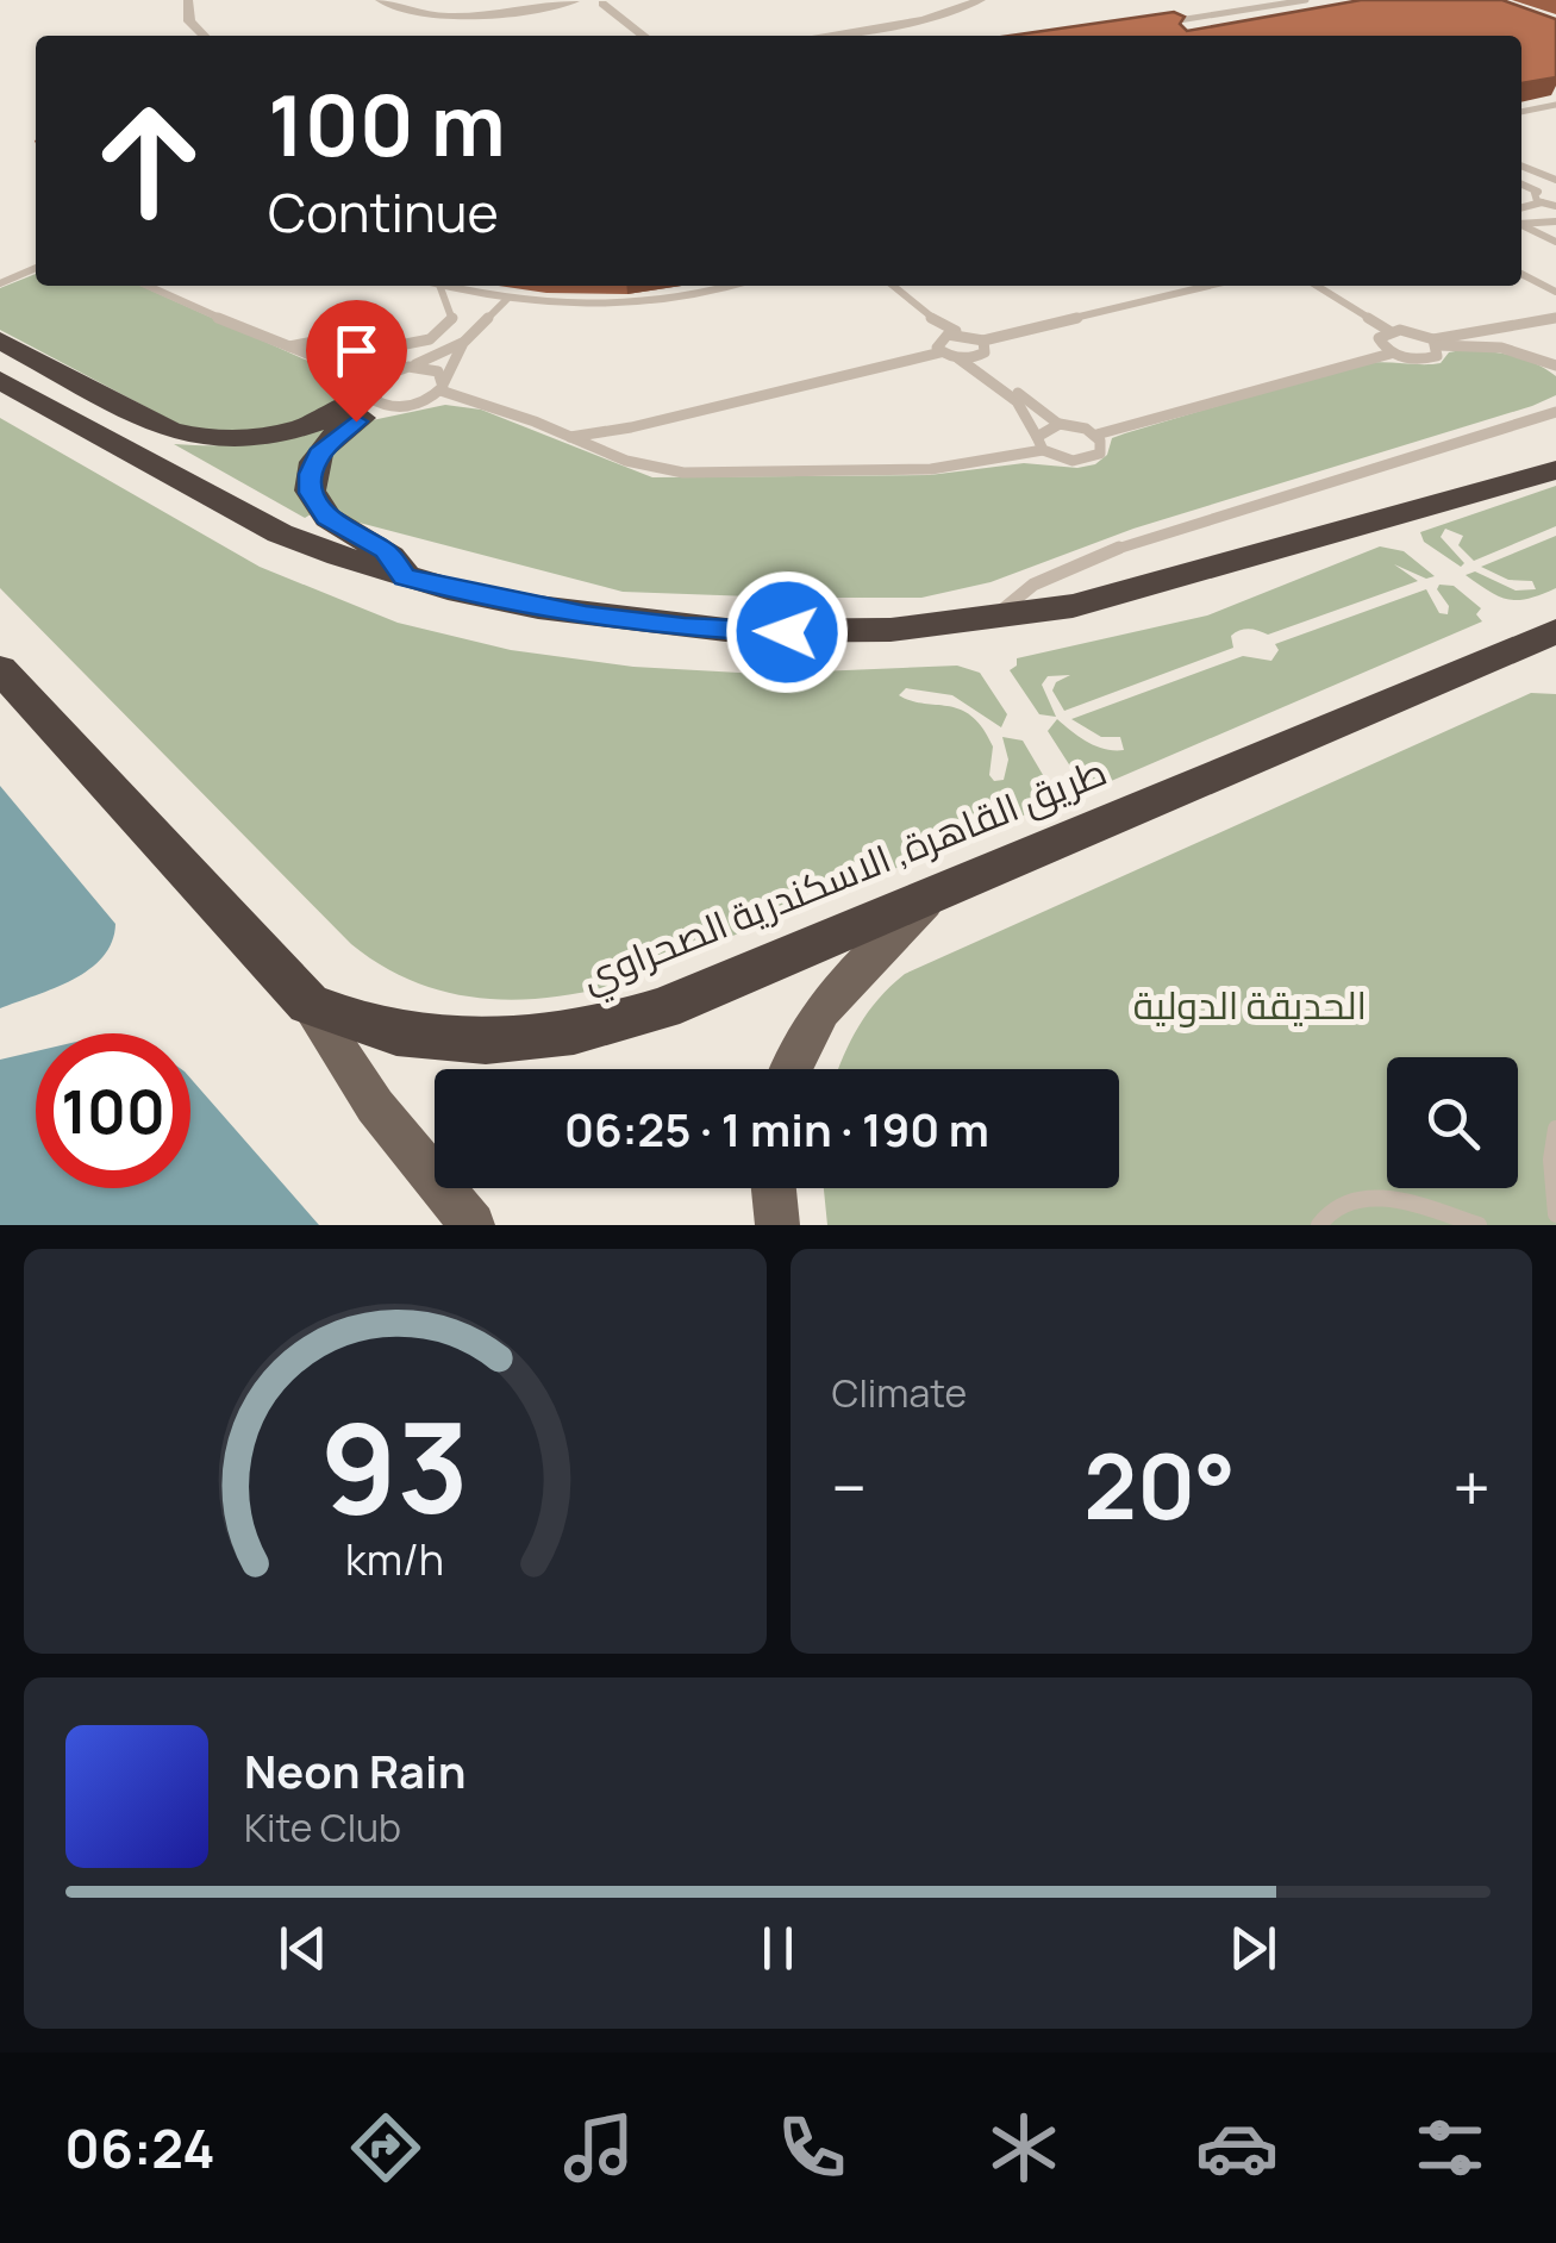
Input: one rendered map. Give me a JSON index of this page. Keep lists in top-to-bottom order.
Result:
{
  "streets": {
    "highway": ["طريق القاهرة, الاسكندرية الصحراوي"]
  },
  "parks": ["الحديقة الدولية"],
  "page": {
    "turn": ["100 m", "Continue"],
    "limit": "100",
    "trip": "06:25 · 1 min · 190 m",
    "tile": "Climate",
    "heat": ["−", "20°", "+"],
    "song": ["Neon Rain", "Kite Club"],
    "tabs": "06:24",
    "gauge": ["93", "km/h"]
  }
}
